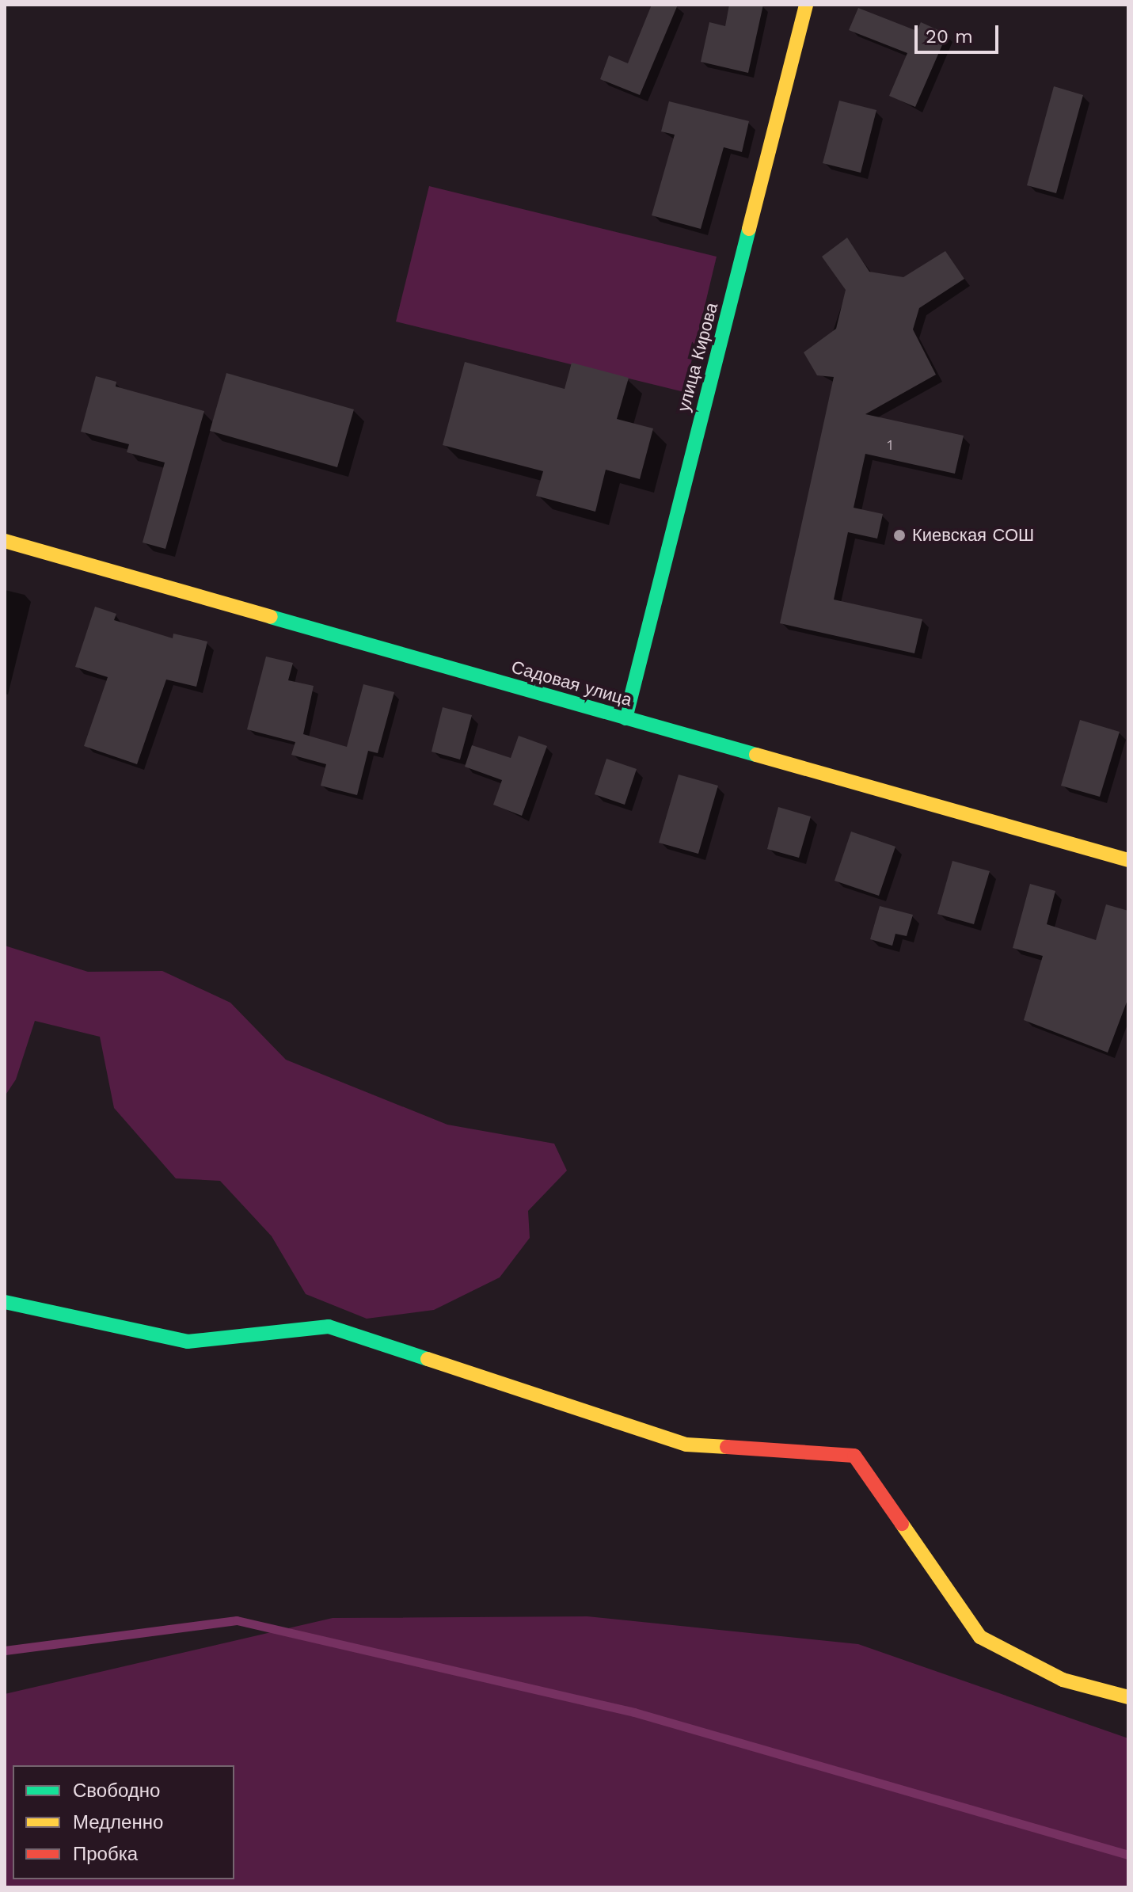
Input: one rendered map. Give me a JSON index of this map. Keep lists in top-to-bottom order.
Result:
{
  "streets": {
    "street": ["улица Кирова", "Садовая улица"]
  },
  "crossings": [
    ["улица Кирова", "Садовая улица"]
  ],
  "places": ["Киевская СОШ"],
  "house_numbers": ["1"],
  "legend": ["Свободно", "Медленно", "Пробка"],
  "scale_bar": "20 m"
}
